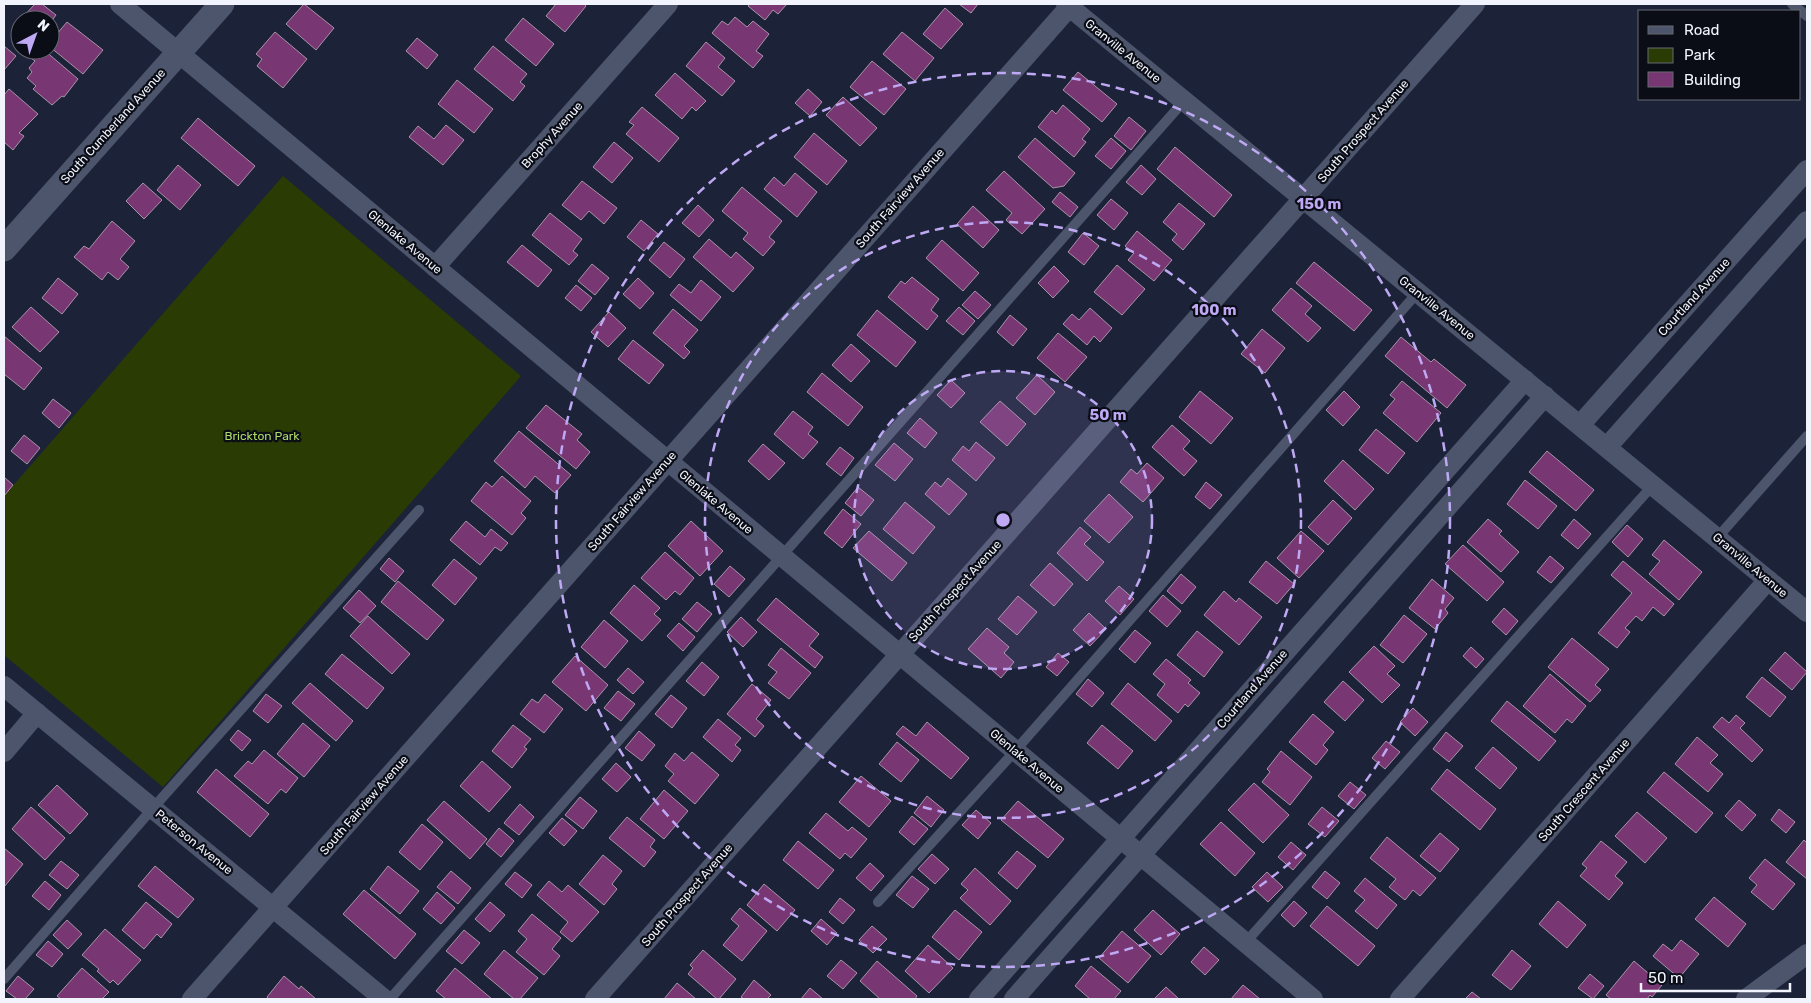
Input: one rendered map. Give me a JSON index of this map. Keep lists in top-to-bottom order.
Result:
{
  "streets": {
    "street": [
      "Granville Avenue",
      "South Cumberland Avenue",
      "South Prospect Avenue",
      "Brophy Avenue",
      "South Fairview Avenue",
      "Glenlake Avenue",
      "Courtland Avenue",
      "South Crescent Avenue",
      "Peterson Avenue"
    ]
  },
  "crossings": [
    ["Granville Avenue", "South Prospect Avenue"],
    ["Granville Avenue", "South Fairview Avenue"],
    ["Granville Avenue", "Courtland Avenue"],
    ["Granville Avenue", "South Crescent Avenue"],
    ["South Cumberland Avenue", "Glenlake Avenue"],
    ["South Prospect Avenue", "Glenlake Avenue"],
    ["Brophy Avenue", "Glenlake Avenue"],
    ["South Fairview Avenue", "Glenlake Avenue"],
    ["South Fairview Avenue", "Peterson Avenue"],
    ["Glenlake Avenue", "Courtland Avenue"]
  ],
  "parks": ["Brickton Park"],
  "legend": ["Road", "Park", "Building"],
  "scale_bar": "50 m",
  "north": "top right",
  "rings": ["150 m", "100 m", "50 m"]
}
